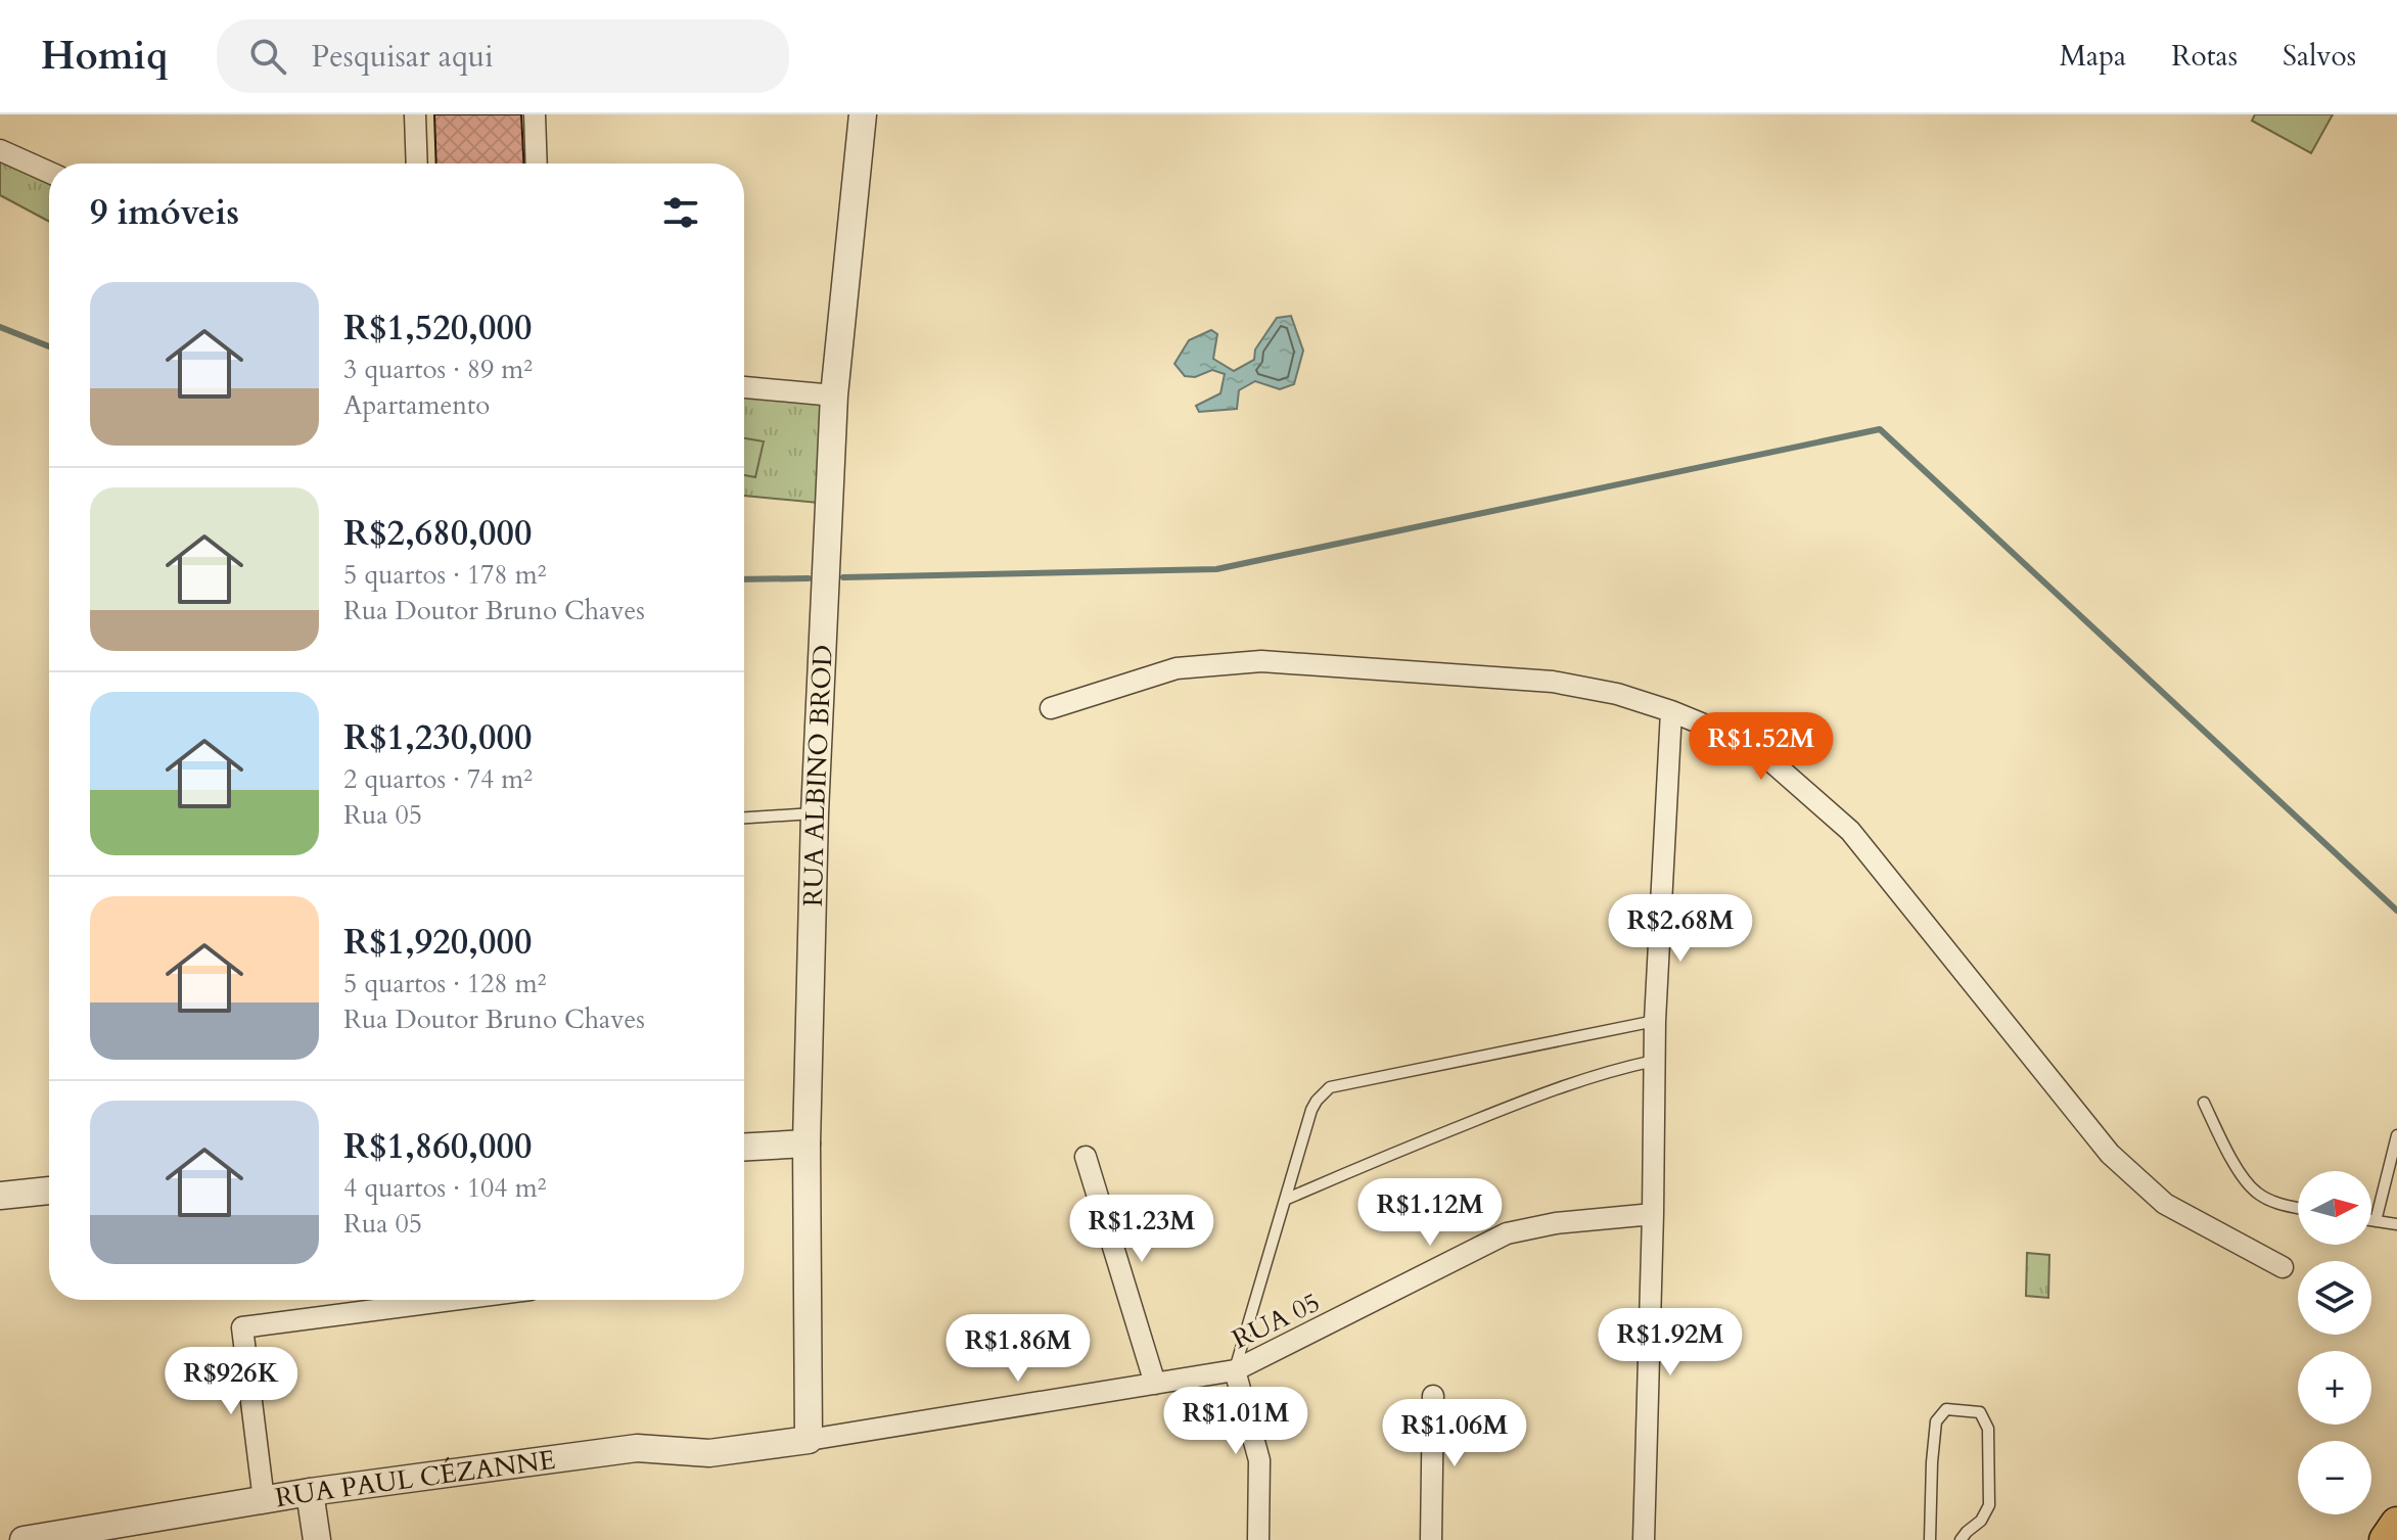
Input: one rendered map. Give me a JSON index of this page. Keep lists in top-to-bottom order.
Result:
{
  "streets": {
    "street": ["RUA ALBINO BROD", "RUA 05", "RUA PAUL CÉZANNE"]
  },
  "crossings": [
    ["RUA ALBINO BROD", "RUA 05"],
    ["RUA ALBINO BROD", "RUA PAUL CÉZANNE"],
    ["RUA 05", "RUA PAUL CÉZANNE"]
  ],
  "north": "right",
  "page": {
    "header": "Homiq",
    "search": "Pesquisar aqui",
    "nav": ["Mapa", "Rotas", "Salvos"],
    "heading": "9 imóveis",
    "list": [
      {
        "name": "R$1,520,000",
        "note": "3 quartos · 89 m² · Apartamento"
      },
      {
        "name": "R$2,680,000",
        "note": "5 quartos · 178 m² · Rua Doutor Bruno Chaves"
      },
      {
        "name": "R$1,230,000",
        "note": "2 quartos · 74 m² · Rua 05"
      },
      {
        "name": "R$1,920,000",
        "note": "5 quartos · 128 m² · Rua Doutor Bruno Chaves"
      },
      {
        "name": "R$1,860,000",
        "note": "4 quartos · 104 m² · Rua 05"
      }
    ],
    "price": [
      "R$1.52M",
      "R$2.68M",
      "R$1.12M",
      "R$1.23M",
      "R$1.92M",
      "R$1.86M",
      "R$926K",
      "R$1.01M",
      "R$1.06M"
    ],
    "map_buttons": ["+", "−"]
  }
}
